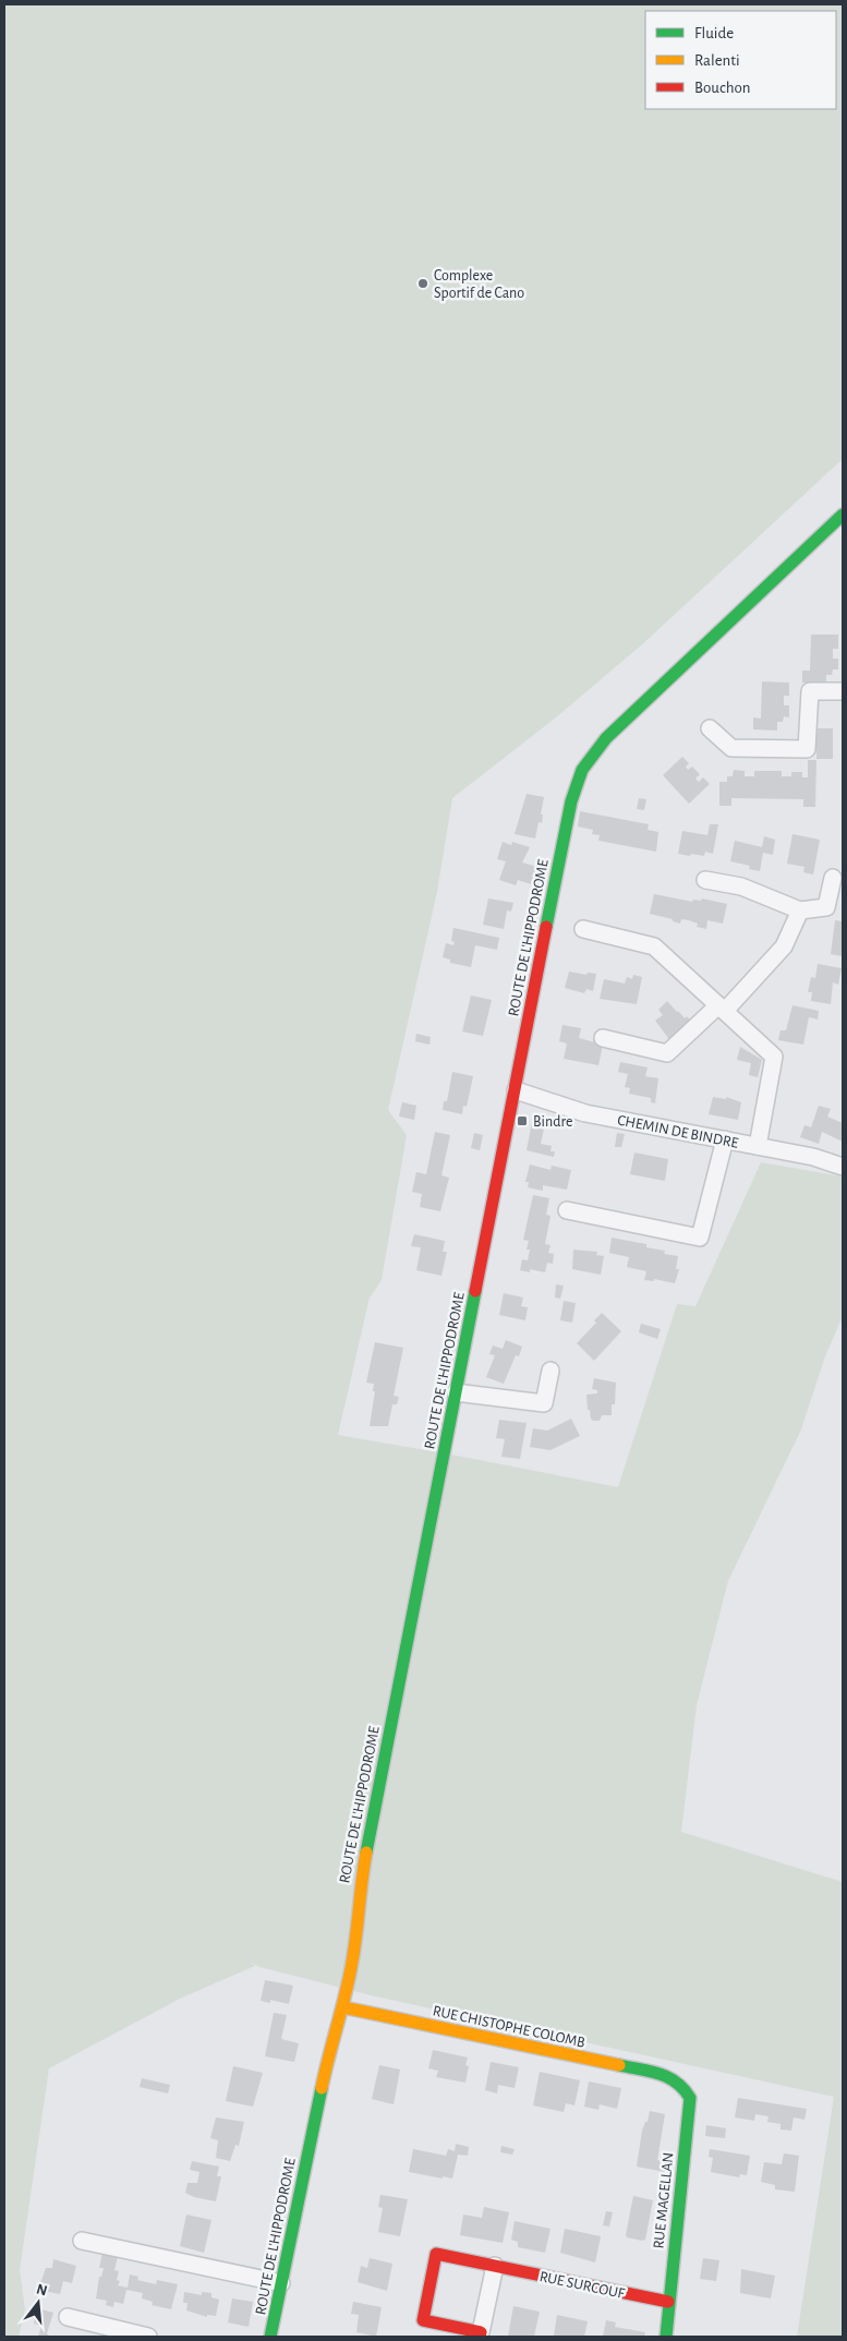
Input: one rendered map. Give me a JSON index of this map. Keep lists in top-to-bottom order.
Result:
{
  "streets": {
    "main road": [
      "ROUTE DE L'HIPPODROME",
      "RUE CHISTOPHE COLOMB",
      "RUE MAGELLAN",
      "RUE SURCOUF"
    ],
    "street": ["CHEMIN DE BINDRE"]
  },
  "crossings": [
    ["ROUTE DE L'HIPPODROME", "CHEMIN DE BINDRE"],
    ["ROUTE DE L'HIPPODROME", "RUE CHISTOPHE COLOMB"],
    ["RUE CHISTOPHE COLOMB", "RUE MAGELLAN"],
    ["RUE MAGELLAN", "RUE SURCOUF"]
  ],
  "places": {
    "other": ["Complexe Sportif de Cano"],
    "transit": ["Bindre"]
  },
  "legend": ["Fluide", "Ralenti", "Bouchon"],
  "north": "top"
}
